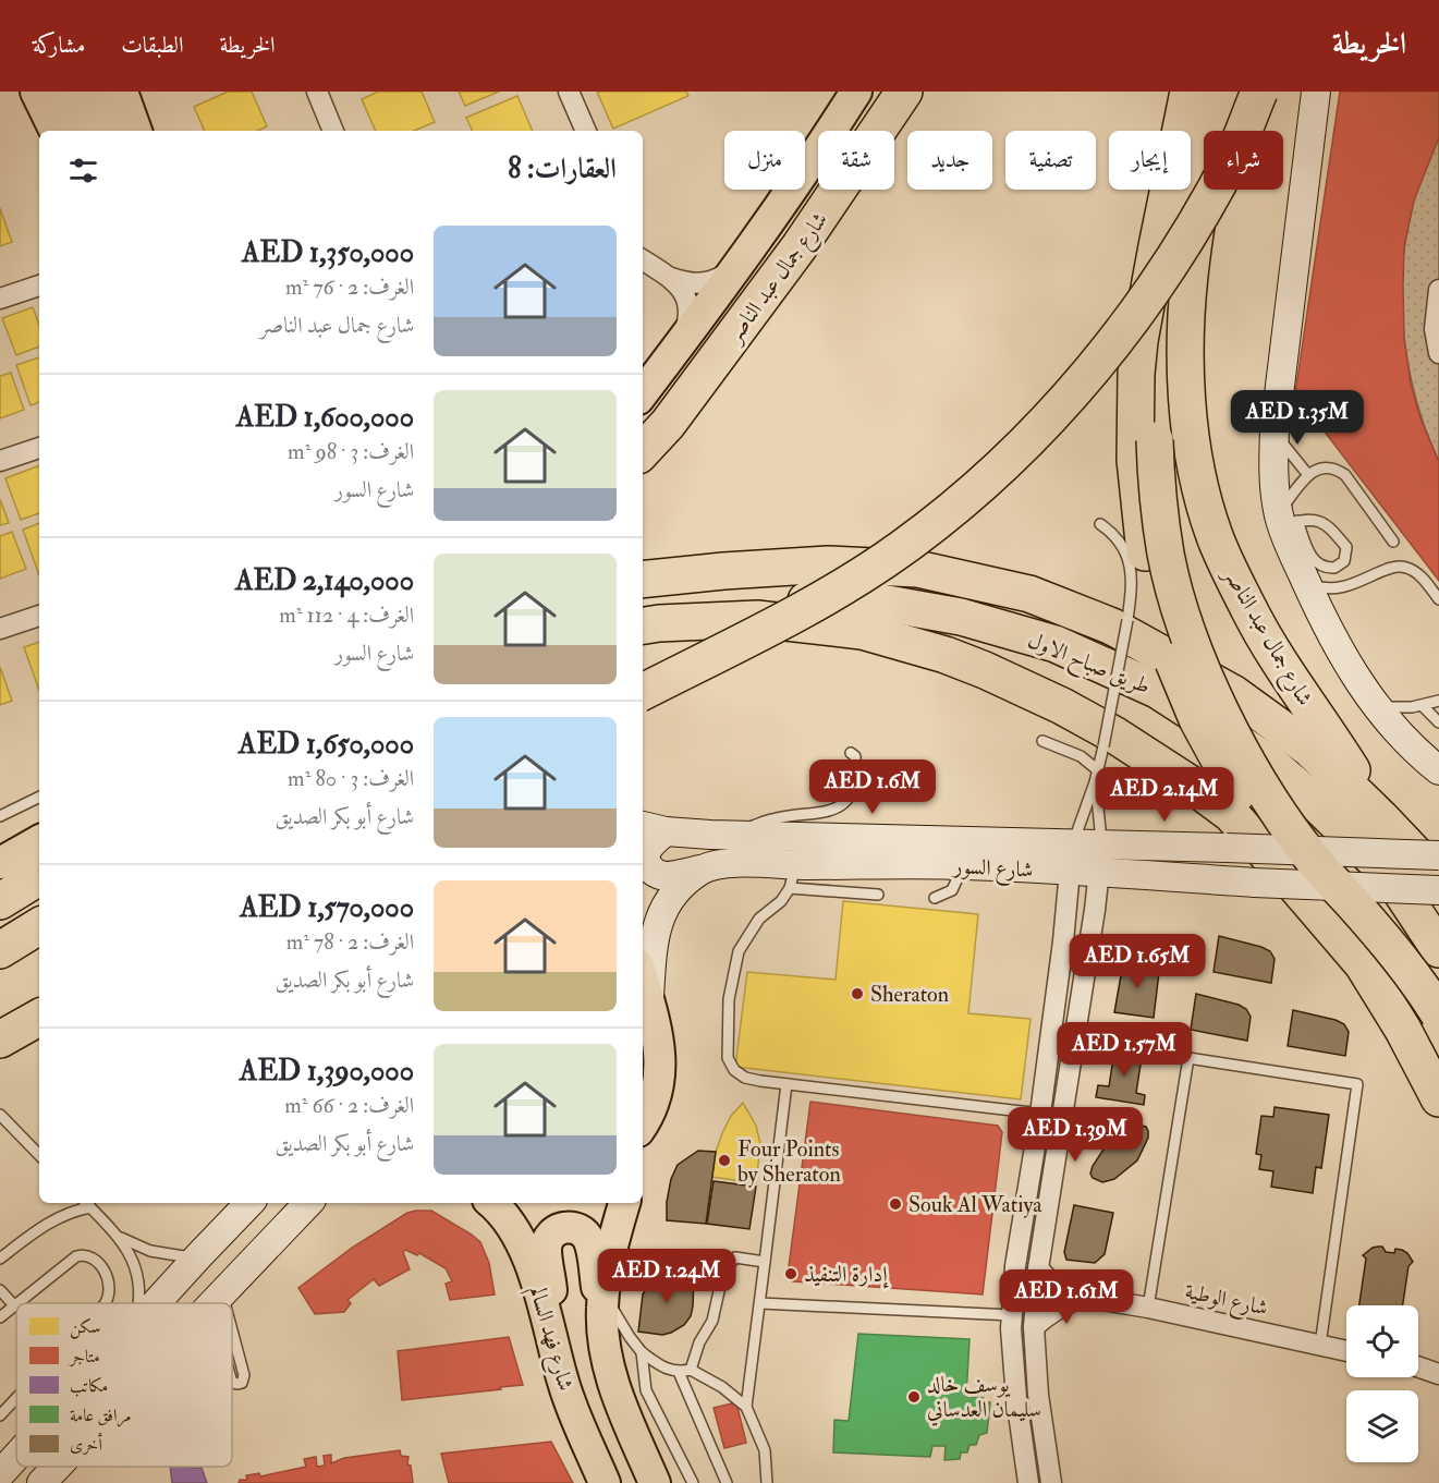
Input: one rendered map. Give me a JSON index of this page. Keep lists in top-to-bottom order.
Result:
{
  "streets": {
    "highway": ["شارع جمال عبد الناصر", "طريق صباح الاول"],
    "main road": ["شارع السور", "شارع فهد السالم"],
    "street": ["شارع الوطية"]
  },
  "crossings": [
    ["شارع جمال عبد الناصر", "طريق صباح الاول"],
    ["طريق صباح الاول", "شارع السور"]
  ],
  "places": [
    "Sheraton",
    "Four Points by Sheraton",
    "Souk Al Watiya",
    "إدارة التنفيذ",
    "يوسف خالد سليمان العدساني"
  ],
  "legend": [
    "سكن",
    "متاجر",
    "مكاتب",
    "مرافق عامة",
    "أخرى"
  ],
  "page": {
    "header": "الخريطة",
    "nav": ["الخريطة", "الطبقات", "مشاركة"],
    "chip": [
      "شراء",
      "إيجار",
      "تصفية",
      "جديد",
      "شقة",
      "منزل"
    ],
    "heading": "العقارات: 8",
    "list": [
      {
        "name": "AED 1,350,000",
        "note": "الغرف: 2 · 76 m² · شارع جمال عبد الناصر"
      },
      {
        "name": "AED 1,600,000",
        "note": "الغرف: 3 · 98 m² · شارع السور"
      },
      {
        "name": "AED 2,140,000",
        "note": "الغرف: 4 · 112 m² · شارع السور"
      },
      {
        "name": "AED 1,650,000",
        "note": "الغرف: 3 · 80 m² · شارع أبو بكر الصديق"
      },
      {
        "name": "AED 1,570,000",
        "note": "الغرف: 2 · 78 m² · شارع أبو بكر الصديق"
      },
      {
        "name": "AED 1,390,000",
        "note": "الغرف: 2 · 66 m² · شارع أبو بكر الصديق"
      }
    ],
    "price": [
      "AED 1.35M",
      "AED 1.6M",
      "AED 2.14M",
      "AED 1.65M",
      "AED 1.57M",
      "AED 1.39M",
      "AED 1.24M",
      "AED 1.61M"
    ]
  }
}
